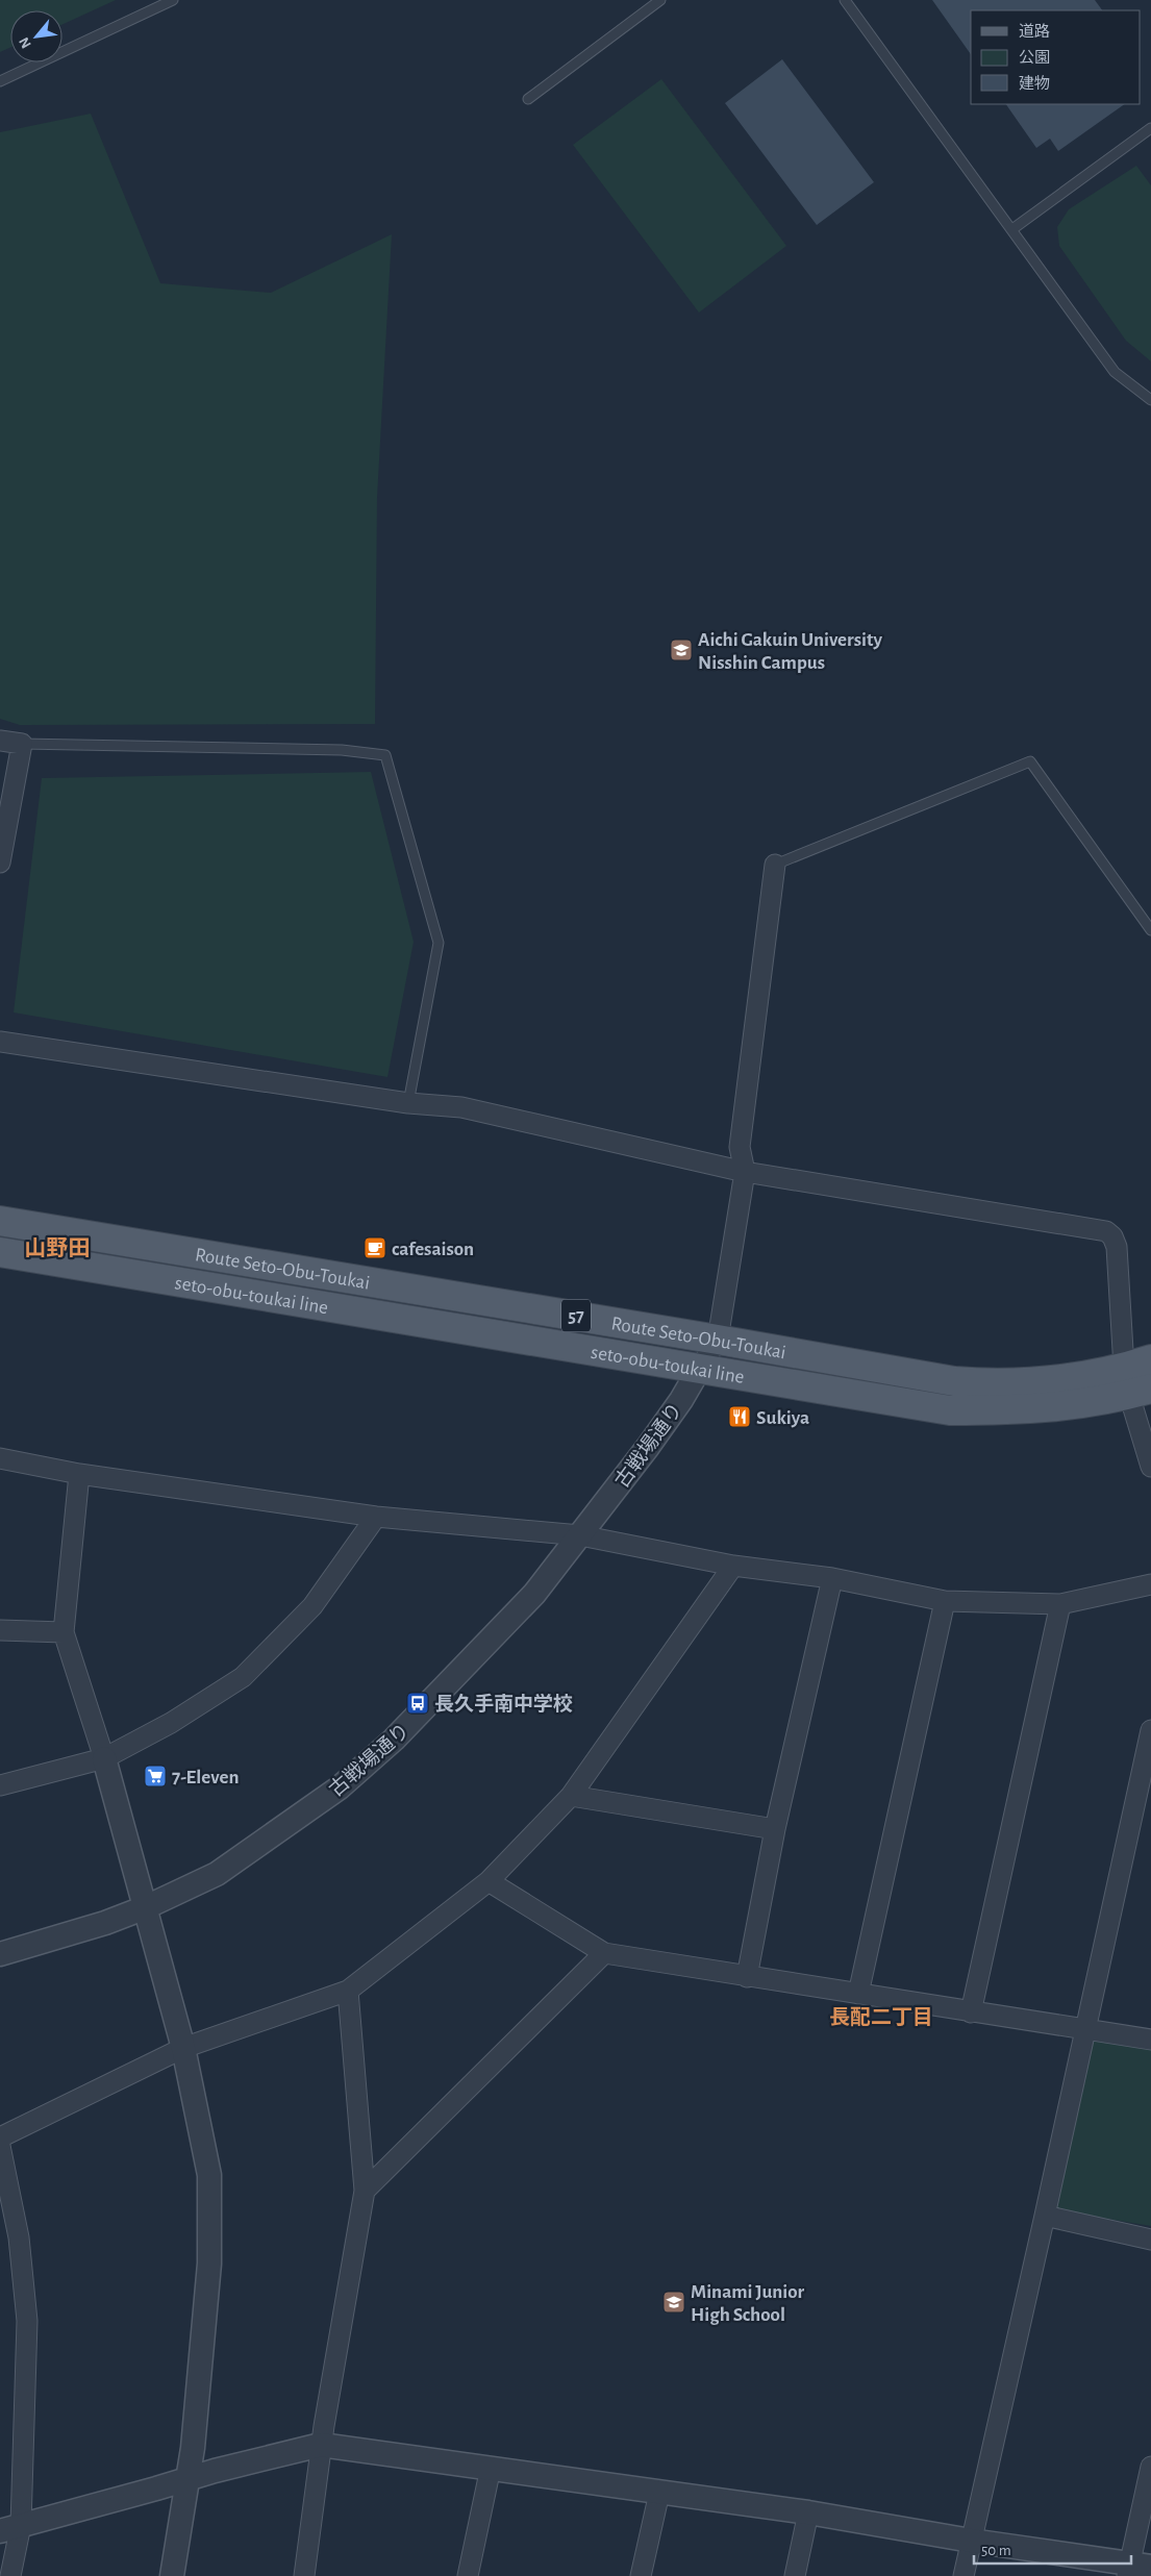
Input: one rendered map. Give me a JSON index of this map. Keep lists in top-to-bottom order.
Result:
{
  "streets": {
    "main road": ["Route Seto-Obu-Toukai", "seto-obu-toukai line", "57"],
    "street": ["古戦場通り"]
  },
  "crossings": [
    ["Route Seto-Obu-Toukai", "seto-obu-toukai line"],
    ["seto-obu-toukai line", "古戦場通り"]
  ],
  "districts": ["山野田", "長配二丁目"],
  "places": {
    "school or university": ["Aichi Gakuin University Nisshin Campus", "Minami Junior High School"],
    "cafe": ["cafesaison"],
    "restaurant": ["Sukiya"],
    "bus stop": ["長久手南中学校"],
    "supermarket": ["7-Eleven"]
  },
  "legend": ["道路", "公園", "建物"],
  "scale_bar": "50 m",
  "north": "bottom left"
}
